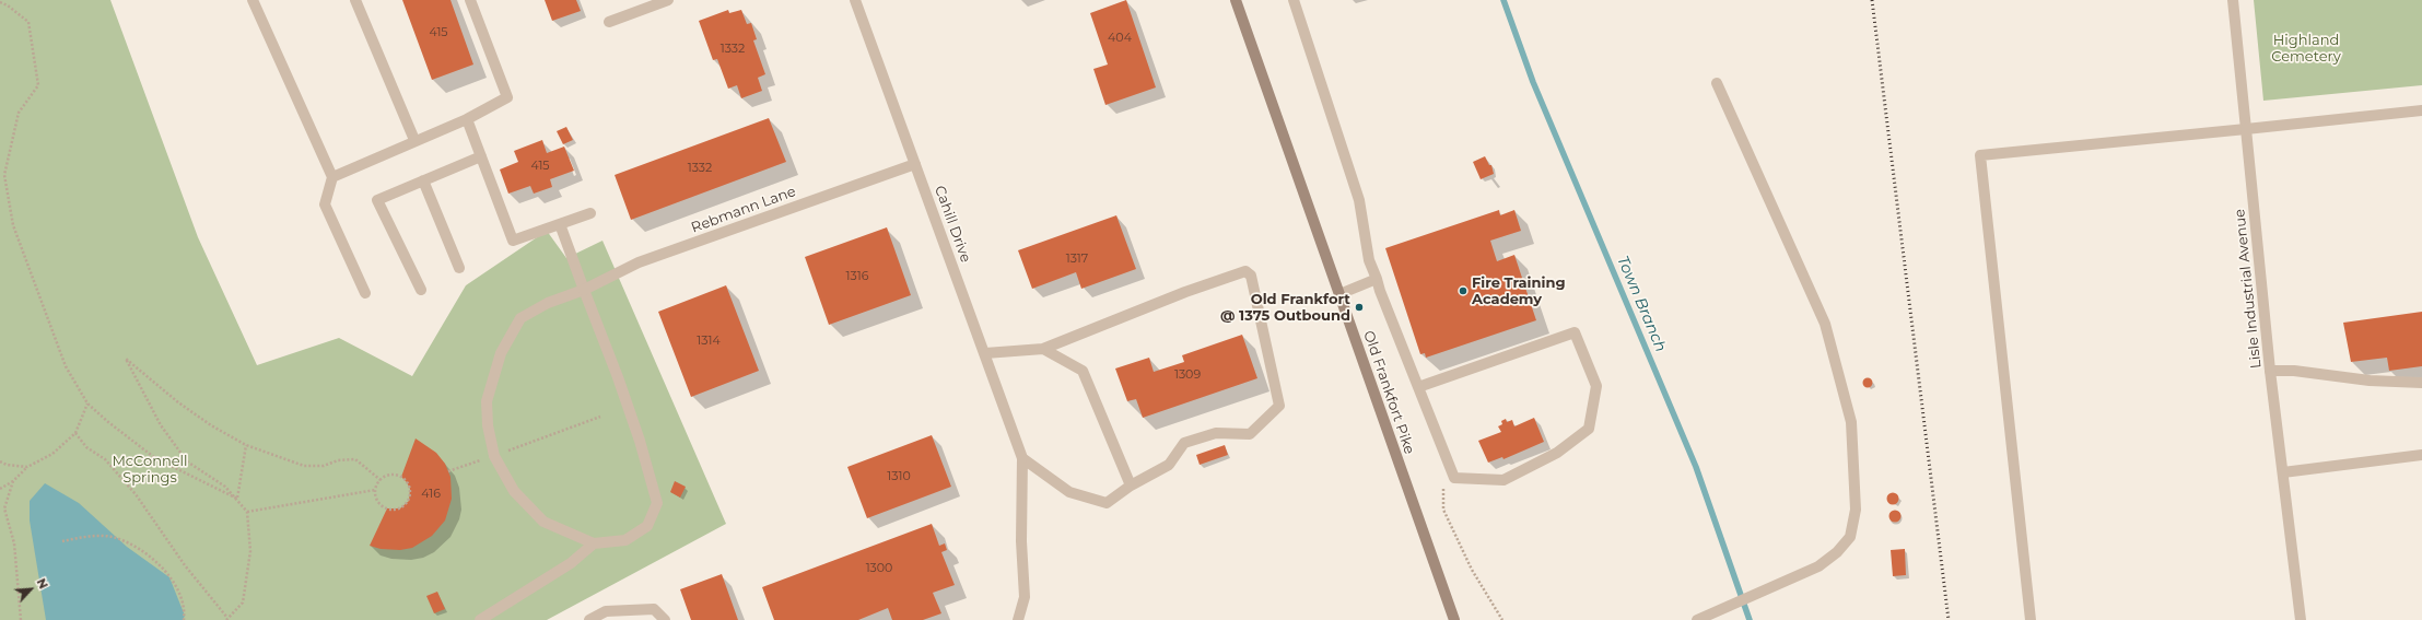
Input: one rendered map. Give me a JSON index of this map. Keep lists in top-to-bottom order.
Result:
{
  "streets": {
    "main road": ["Old Frankfort Pike"],
    "street": ["Rebmann Lane", "Cahill Drive", "Lisle Industrial Avenue"]
  },
  "crossings": [
    ["Rebmann Lane", "Cahill Drive"]
  ],
  "water": ["Town Branch"],
  "parks": ["Highland Cemetery", "McConnell Springs"],
  "places": ["Fire Training Academy", "Old Frankfort @ 1375 Outbound"],
  "house_numbers": [
    "415",
    "404",
    "1332",
    "415",
    "1332",
    "1317",
    "1316",
    "1314",
    "1309",
    "1310",
    "416",
    "1300"
  ],
  "north": "top right"
}
